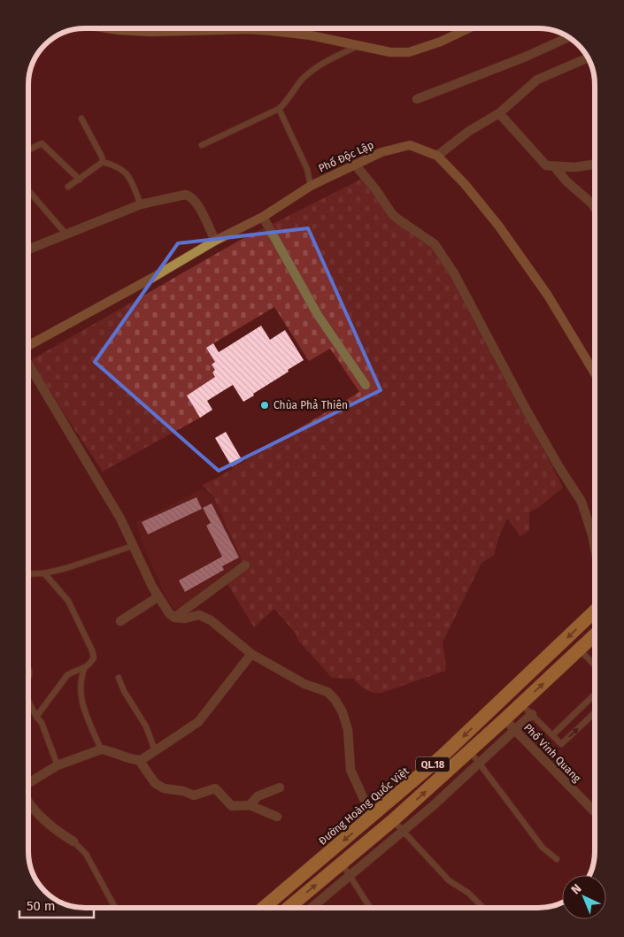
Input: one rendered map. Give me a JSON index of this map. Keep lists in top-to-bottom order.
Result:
{
  "streets": {
    "highway": ["QL.18", "Đường Hoàng Quốc Việt"],
    "street": ["Phố Độc Lập", "Phố Vinh Quang"]
  },
  "crossings": [
    ["Phố Vinh Quang", "QL.18"]
  ],
  "places": ["Chùa Phả Thiên"],
  "scale_bar": "50 m",
  "north": "top left"
}
